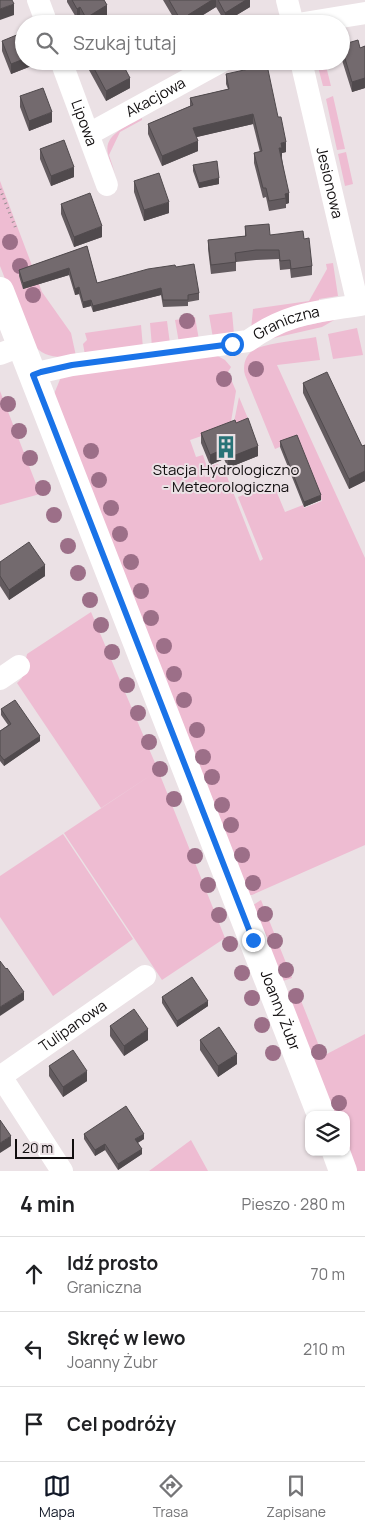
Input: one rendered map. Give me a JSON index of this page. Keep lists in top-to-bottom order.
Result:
{
  "streets": {
    "street": [
      "Akacjowa",
      "Lipowa",
      "Jesionowa",
      "Graniczna",
      "Joanny Żubr",
      "Tulipanowa"
    ]
  },
  "crossings": [
    ["Akacjowa", "Lipowa"],
    ["Jesionowa", "Graniczna"],
    ["Graniczna", "Joanny Żubr"]
  ],
  "places": {
    "building": ["Stacja Hydrologiczno - Meteorologiczna"]
  },
  "scale_bar": "20 m",
  "page": {
    "search": "Szukaj tutaj",
    "scale": "20 m",
    "heading": ["4 min", "Pieszo · 280 m"],
    "list": [
      ["Idź prosto", "Graniczna", "70 m"],
      ["Skręć w lewo", "Joanny Żubr", "210 m"],
      "Cel podróży"
    ],
    "nav": ["Mapa", "Trasa", "Zapisane"]
  }
}
